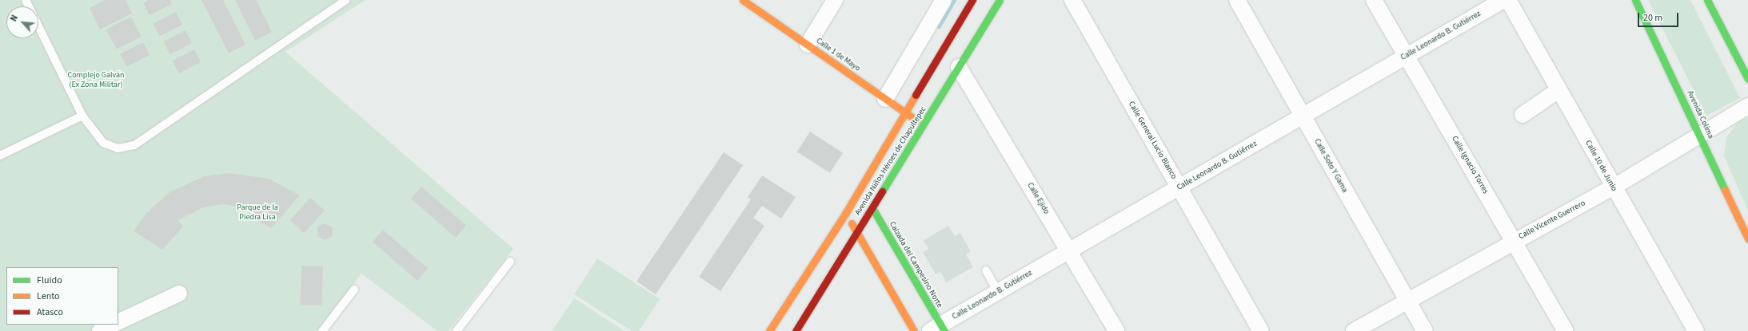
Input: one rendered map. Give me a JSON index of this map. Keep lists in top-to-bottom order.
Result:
{
  "streets": {
    "main road": [
      "Calle 1 de Mayo",
      "Avenida Colima",
      "Avenida Niños Héroes de Chapultepec",
      "Calzada del Campesino Norte"
    ],
    "street": [
      "Calle Leonardo B. Gutiérrez",
      "Calle General Lucio Blanco",
      "Calle Ignacio Torres",
      "Calle Soto Y Gama",
      "Calle 10 de Junio",
      "Calle Ejido",
      "Calle Vicente Guerrero"
    ]
  },
  "crossings": [
    ["Calle Leonardo B. Gutiérrez", "Calle General Lucio Blanco"],
    ["Calle Leonardo B. Gutiérrez", "Calle Ignacio Torres"],
    ["Calle Leonardo B. Gutiérrez", "Calle Soto Y Gama"],
    ["Calle Leonardo B. Gutiérrez", "Calle Ejido"],
    ["Calle Leonardo B. Gutiérrez", "Calzada del Campesino Norte"],
    ["Calle 1 de Mayo", "Avenida Niños Héroes de Chapultepec"],
    ["Avenida Colima", "Calle Vicente Guerrero"],
    ["Avenida Niños Héroes de Chapultepec", "Calle Ejido"],
    ["Avenida Niños Héroes de Chapultepec", "Calzada del Campesino Norte"],
    ["Calle Ignacio Torres", "Calle Vicente Guerrero"],
    ["Calle Soto Y Gama", "Calle Vicente Guerrero"],
    ["Calle 10 de Junio", "Calle Vicente Guerrero"]
  ],
  "parks": ["Complejo Galván (Ex Zona Militar)", "Parque de la Piedra Lisa"],
  "legend": ["Fluido", "Lento", "Atasco"],
  "scale_bar": "20 m",
  "north": "top left"
}
